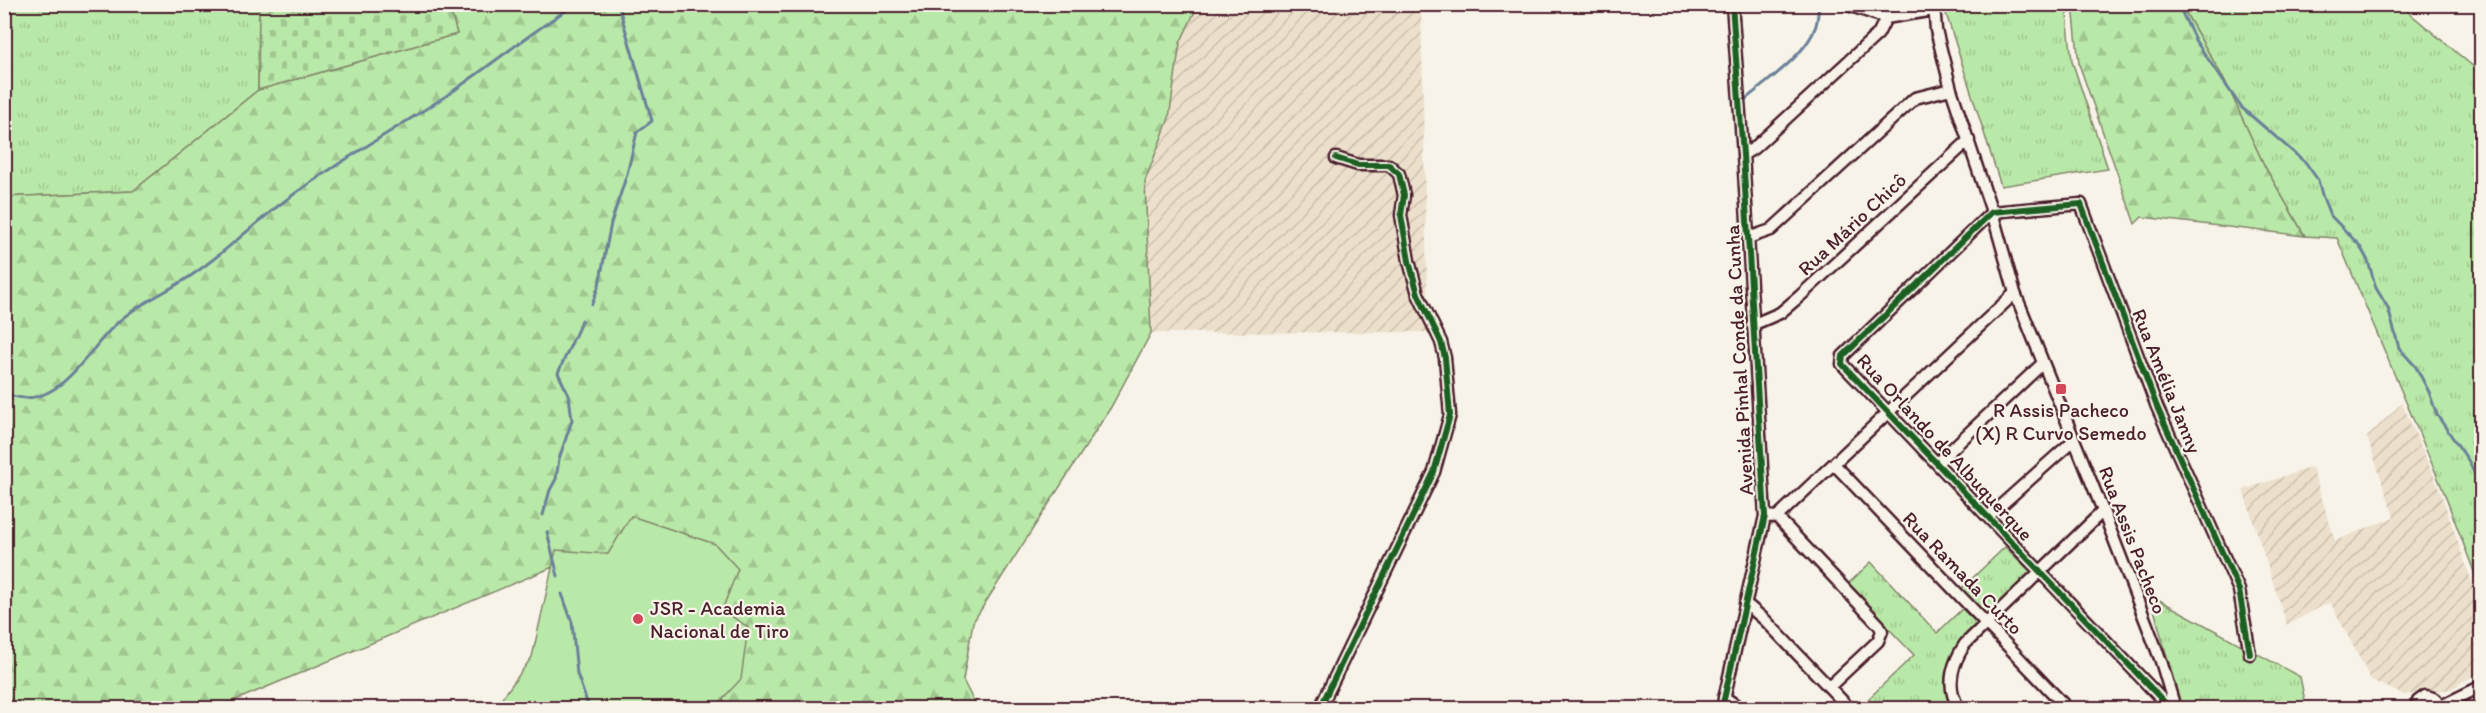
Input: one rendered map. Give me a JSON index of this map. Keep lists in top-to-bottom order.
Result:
{
  "streets": {
    "street": [
      "Rua Mário Chicô",
      "Avenida Pinhal Conde da Cunha",
      "Rua Amélia Janny",
      "Rua Orlando de Albuquerque",
      "Rua Assis Pacheco",
      "Rua Ramada Curto"
    ]
  },
  "crossings": [
    ["Rua Mário Chicô", "Avenida Pinhal Conde da Cunha"],
    ["Rua Mário Chicô", "Rua Assis Pacheco"],
    ["Rua Amélia Janny", "Rua Orlando de Albuquerque"],
    ["Rua Amélia Janny", "Rua Assis Pacheco"],
    ["Rua Orlando de Albuquerque", "Rua Assis Pacheco"]
  ],
  "places": {
    "transit": ["R Assis Pacheco (X) R Curvo Semedo"],
    "other": ["JSR - Academia Nacional de Tiro"]
  }
}
